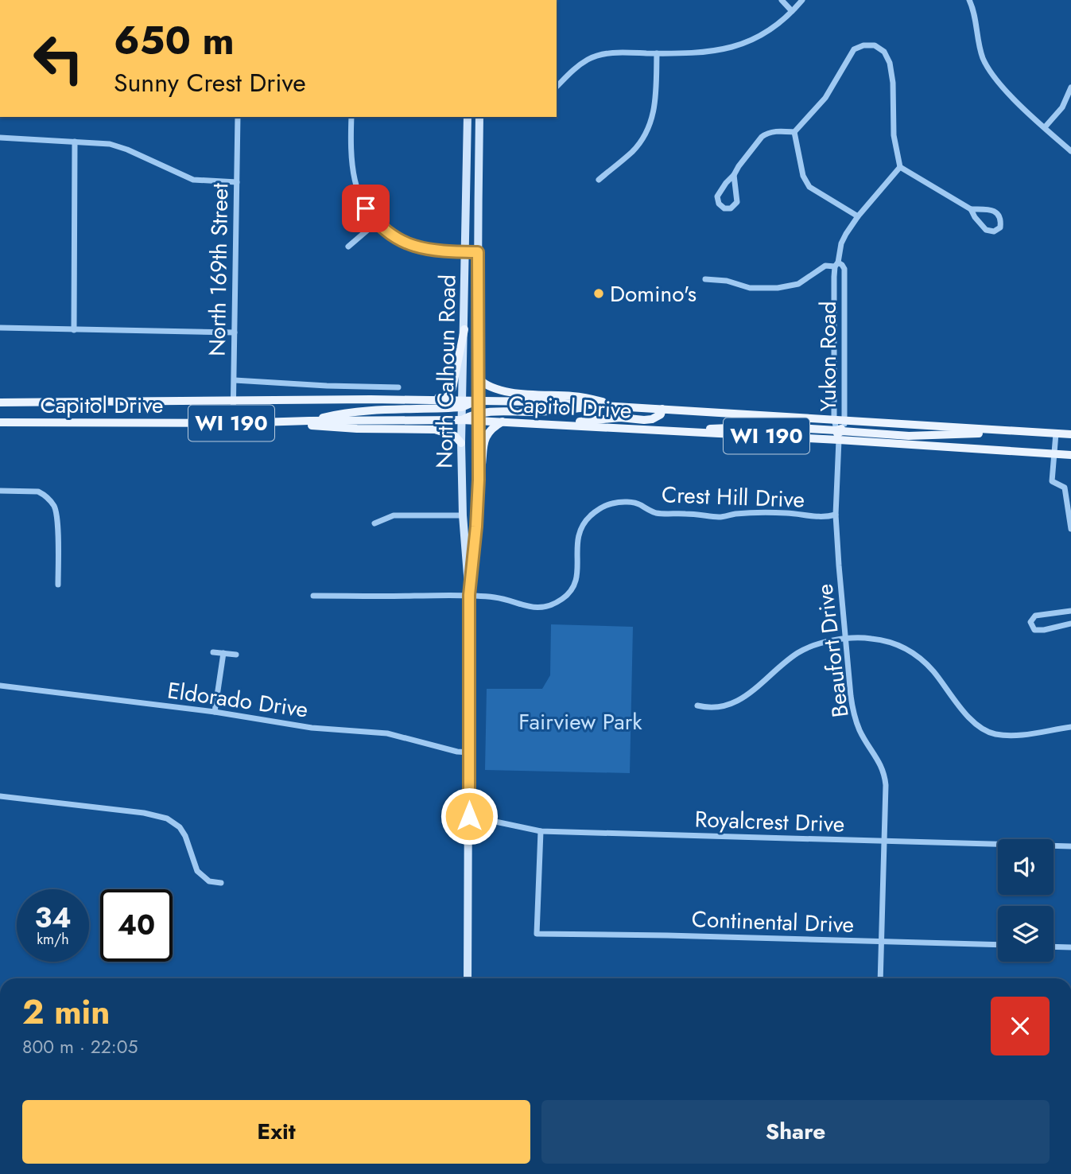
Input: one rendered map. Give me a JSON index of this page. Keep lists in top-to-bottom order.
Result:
{
  "streets": {
    "main road": ["Capitol Drive", "WI 190"],
    "street": [
      "North 169th Street",
      "Yukon Road",
      "North Calhoun Road",
      "Crest Hill Drive",
      "Beaufort Drive",
      "Eldorado Drive",
      "Royalcrest Drive",
      "Continental Drive"
    ]
  },
  "crossings": [
    ["North 169th Street", "Capitol Drive"],
    ["Yukon Road", "Capitol Drive"],
    ["Yukon Road", "Beaufort Drive"],
    ["North Calhoun Road", "Capitol Drive"],
    ["North Calhoun Road", "Crest Hill Drive"],
    ["North Calhoun Road", "Eldorado Drive"],
    ["North Calhoun Road", "Royalcrest Drive"],
    ["Capitol Drive", "Beaufort Drive"],
    ["Crest Hill Drive", "Beaufort Drive"],
    ["Beaufort Drive", "Royalcrest Drive"],
    ["Beaufort Drive", "Continental Drive"],
    ["Royalcrest Drive", "Continental Drive"]
  ],
  "parks": ["Fairview Park"],
  "places": ["Domino's"],
  "page": {
    "turn": ["650 m", "Sunny Crest Drive"],
    "speed": "34 km/h",
    "limit": "40",
    "heading": ["2 min", "800 m · 22:05"],
    "buttons": ["Exit", "Share"]
  }
}
